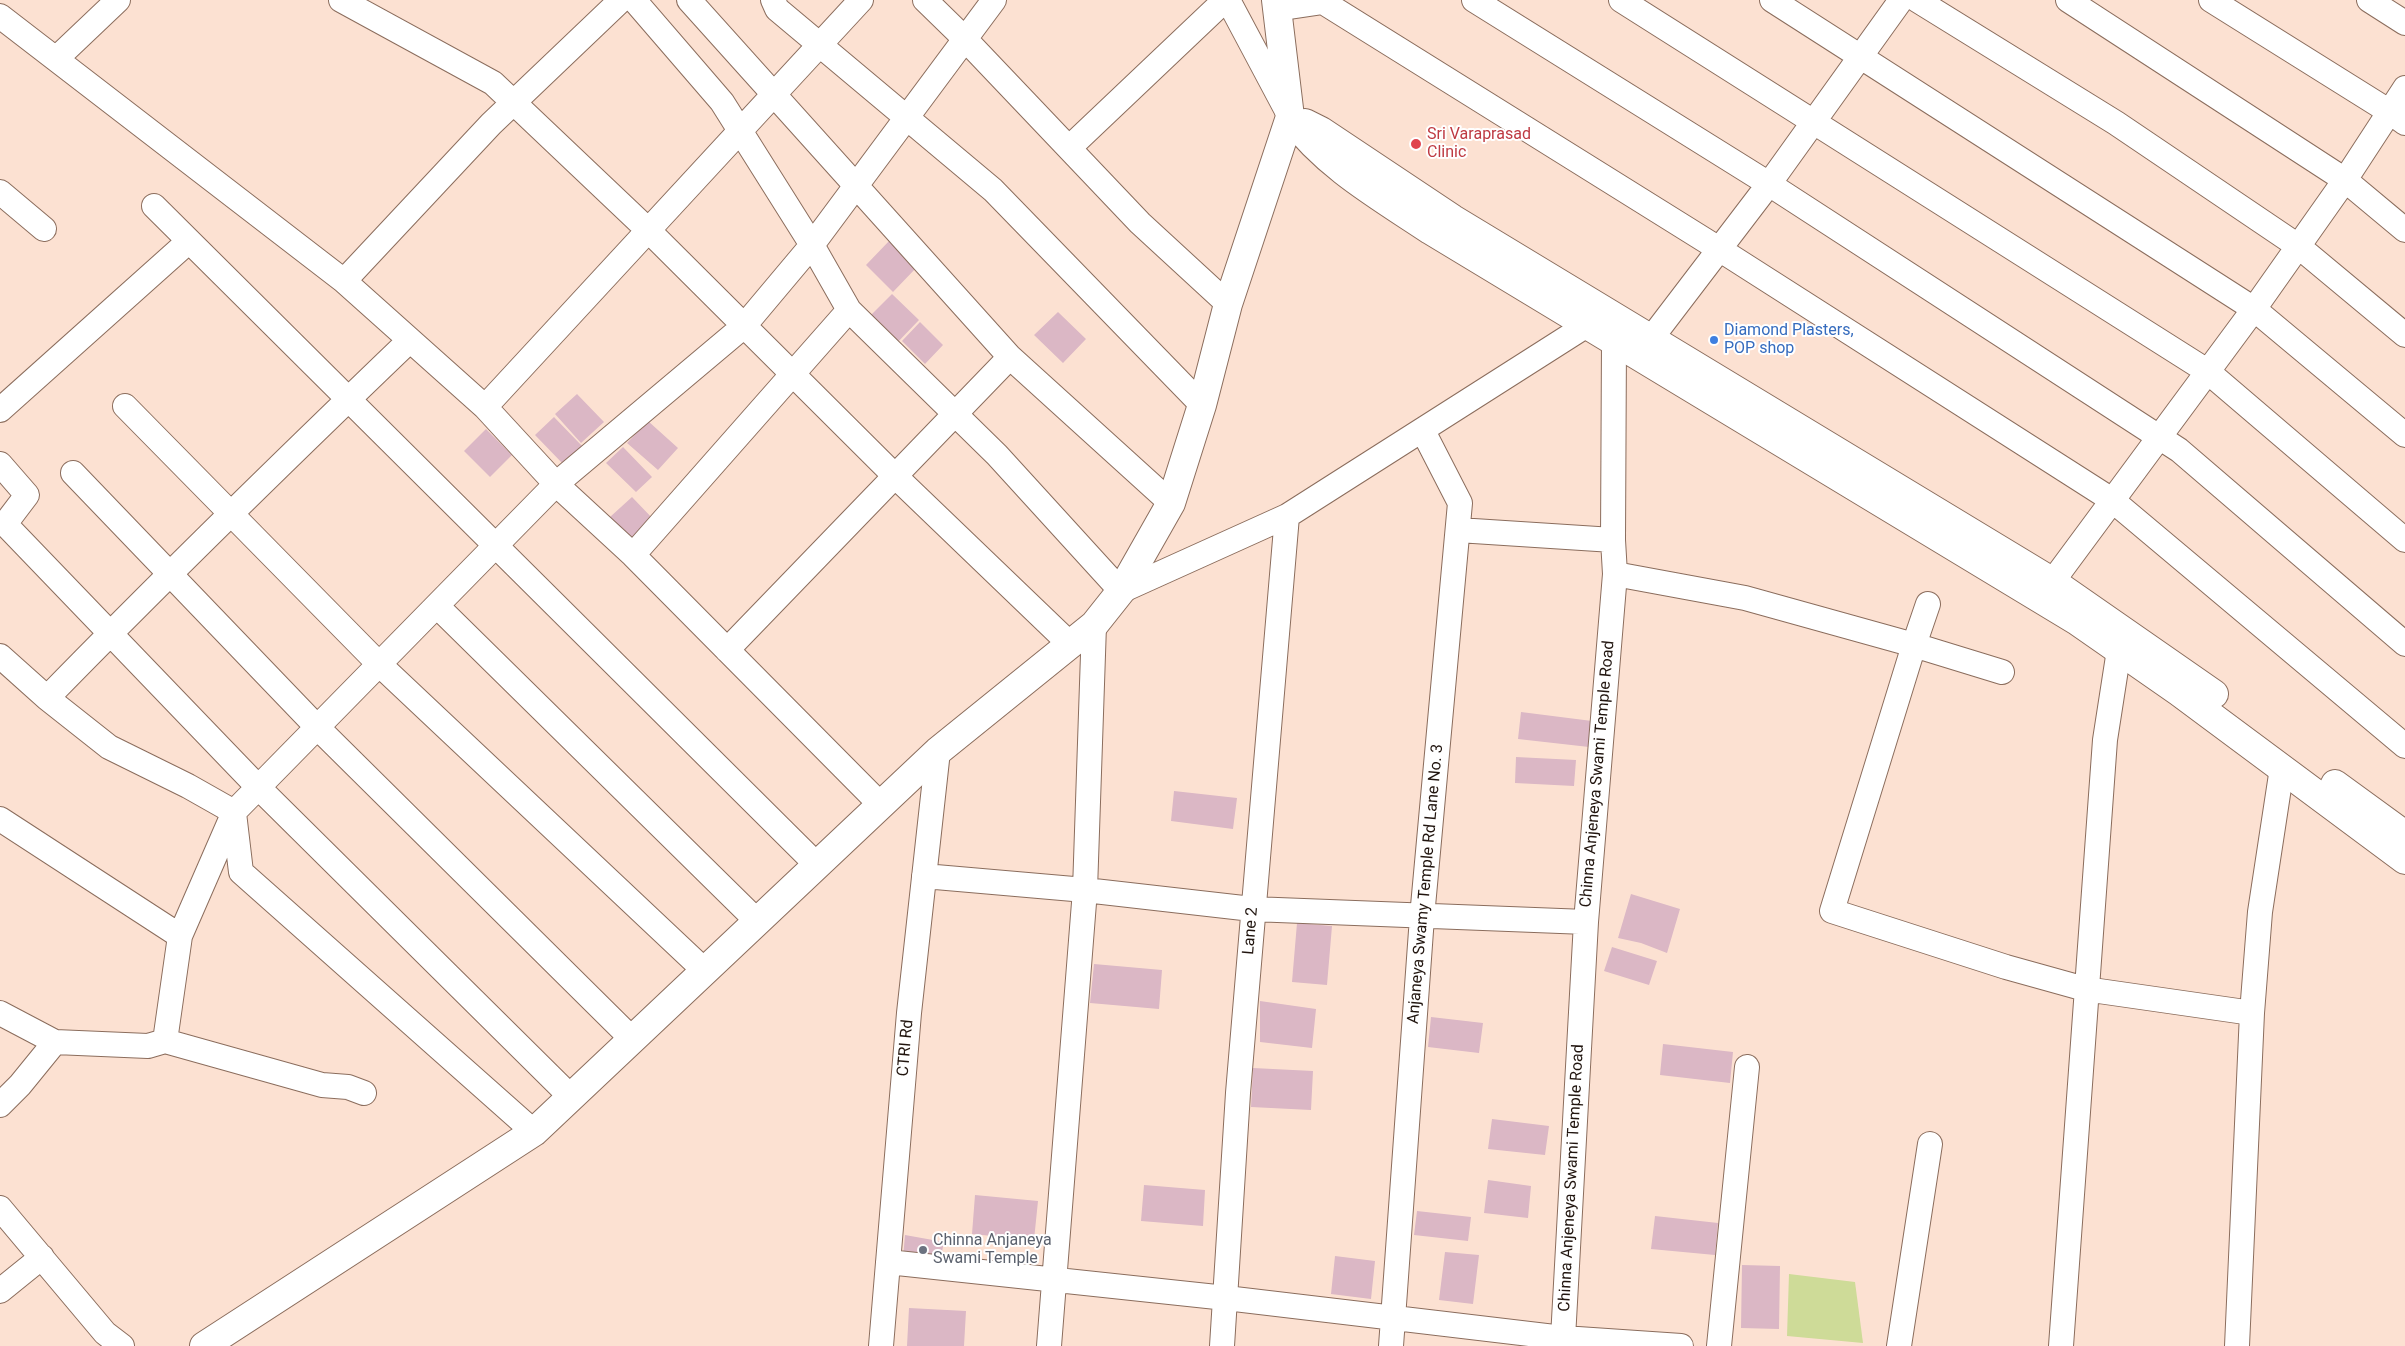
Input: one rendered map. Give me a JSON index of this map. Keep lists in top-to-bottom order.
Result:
{
  "streets": {
    "street": [
      "Chinna Anjeneya Swami Temple Road",
      "Anjaneya Swamy Temple Rd Lane No. 3",
      "Lane 2",
      "CTRI Rd"
    ]
  },
  "places": ["Sri Varaprasad Clinic", "Diamond Plasters, POP shop", "Chinna Anjaneya Swami Temple"]
}
